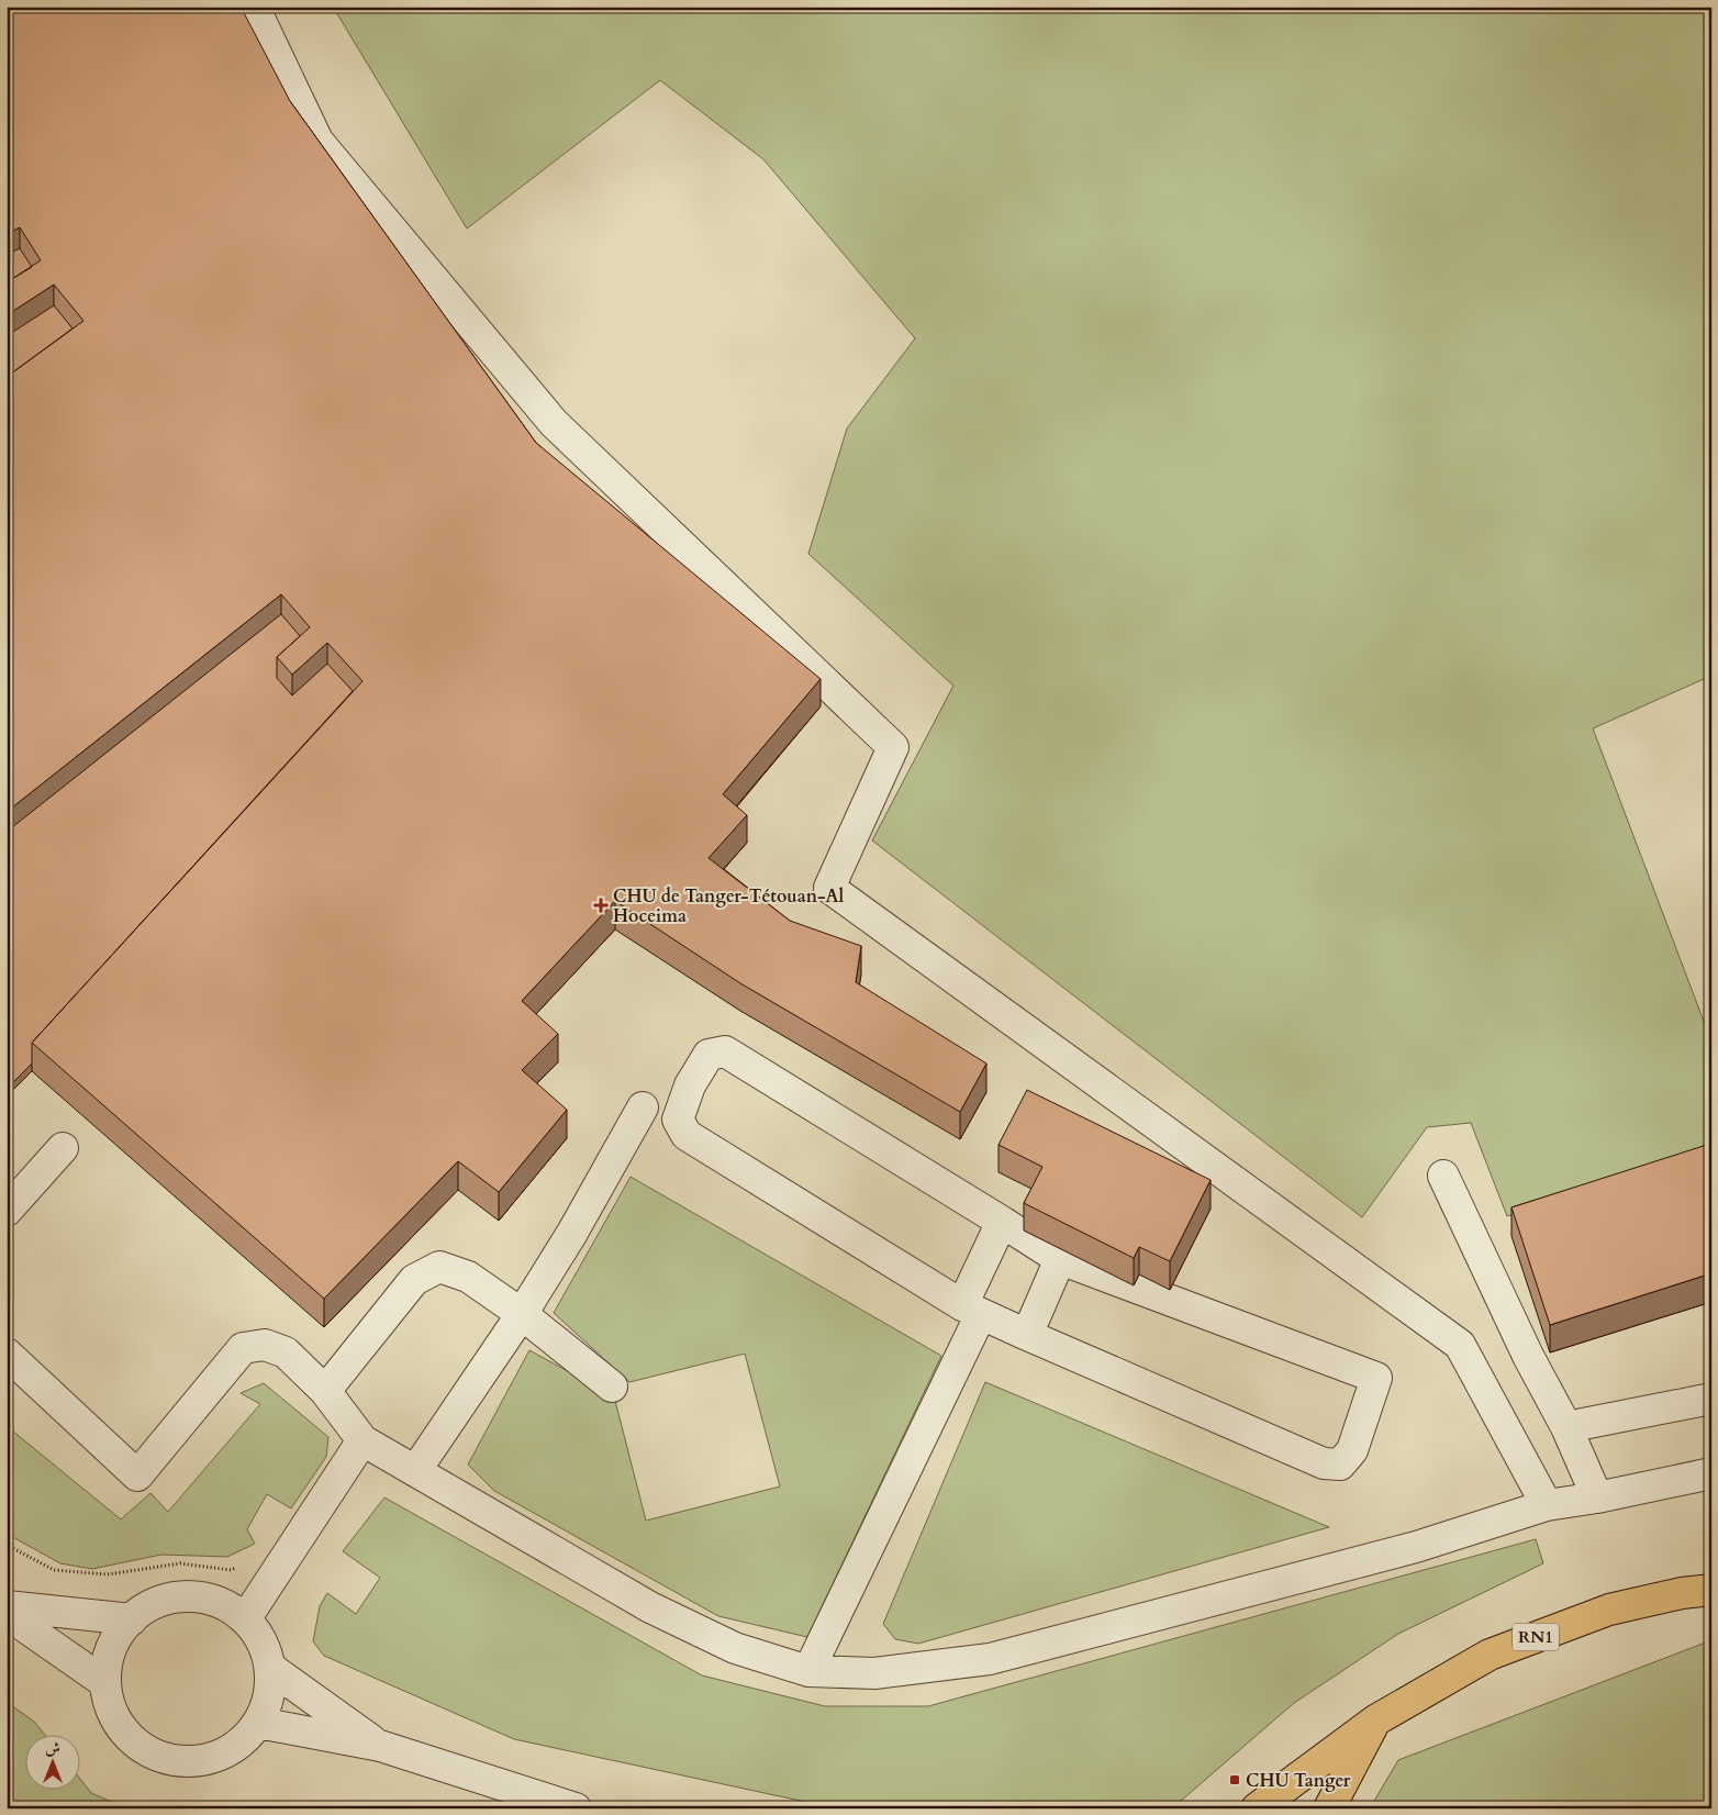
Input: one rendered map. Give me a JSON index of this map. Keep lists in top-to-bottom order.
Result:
{
  "streets": {
    "main road": ["RN1"]
  },
  "places": {
    "health": ["CHU de Tanger-Tétouan-Al Hoceima"],
    "transit": ["CHU Tanger"]
  },
  "north": "top"
}
